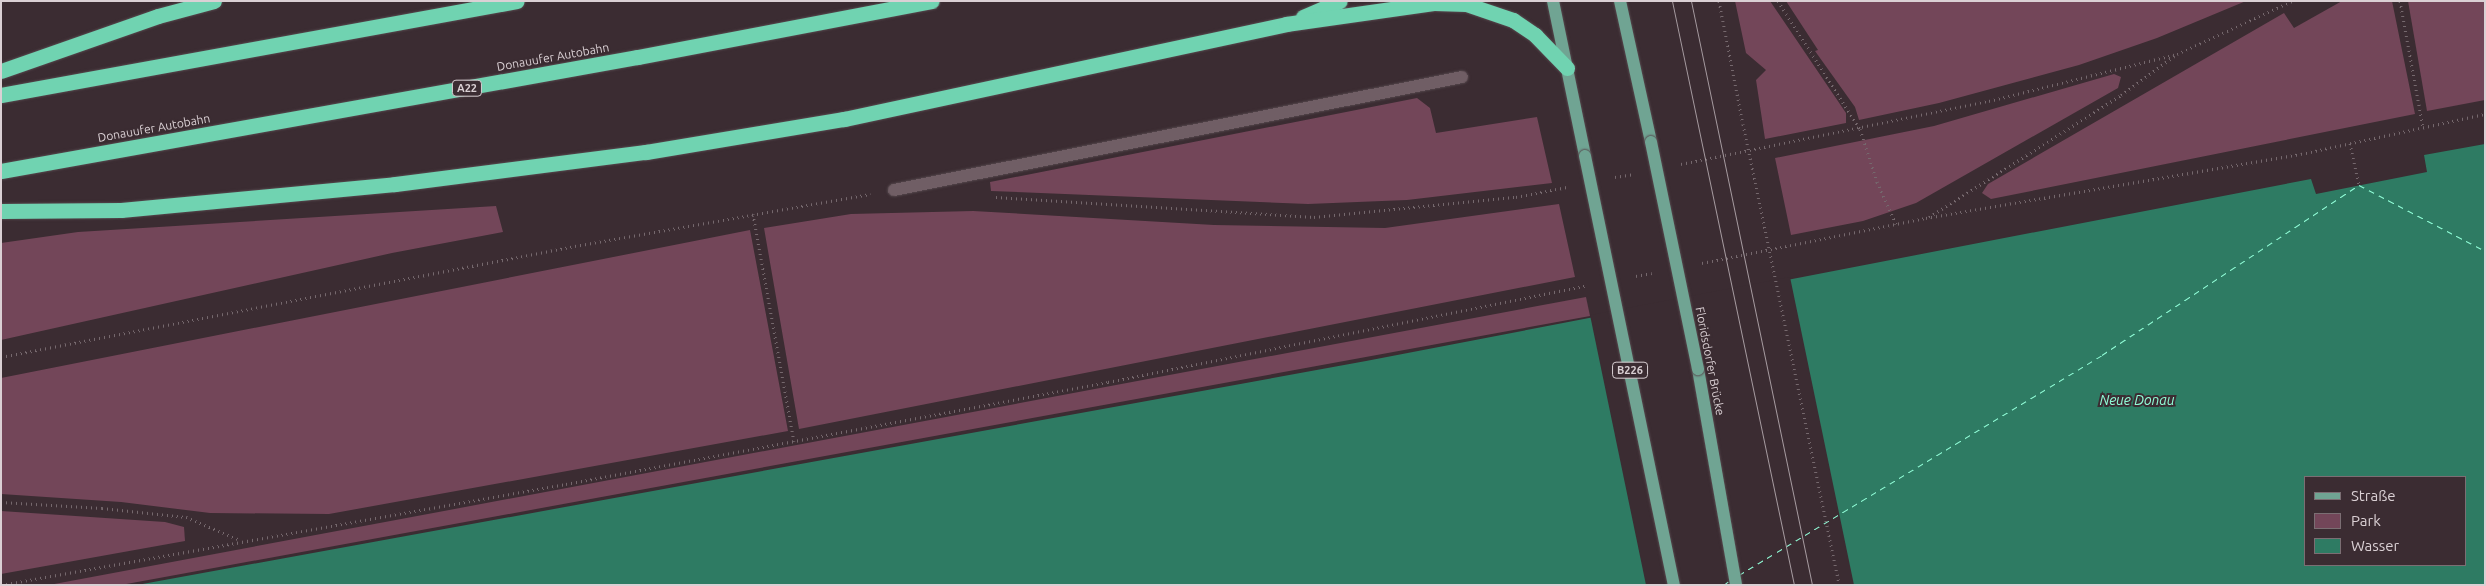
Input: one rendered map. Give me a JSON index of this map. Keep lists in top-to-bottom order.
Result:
{
  "streets": {
    "highway": ["Donauufer Autobahn", "A22"],
    "main road": ["Floridsdorfer Brücke", "B226"]
  },
  "water": ["Neue Donau"],
  "legend": ["Straße", "Park", "Wasser"]
}
